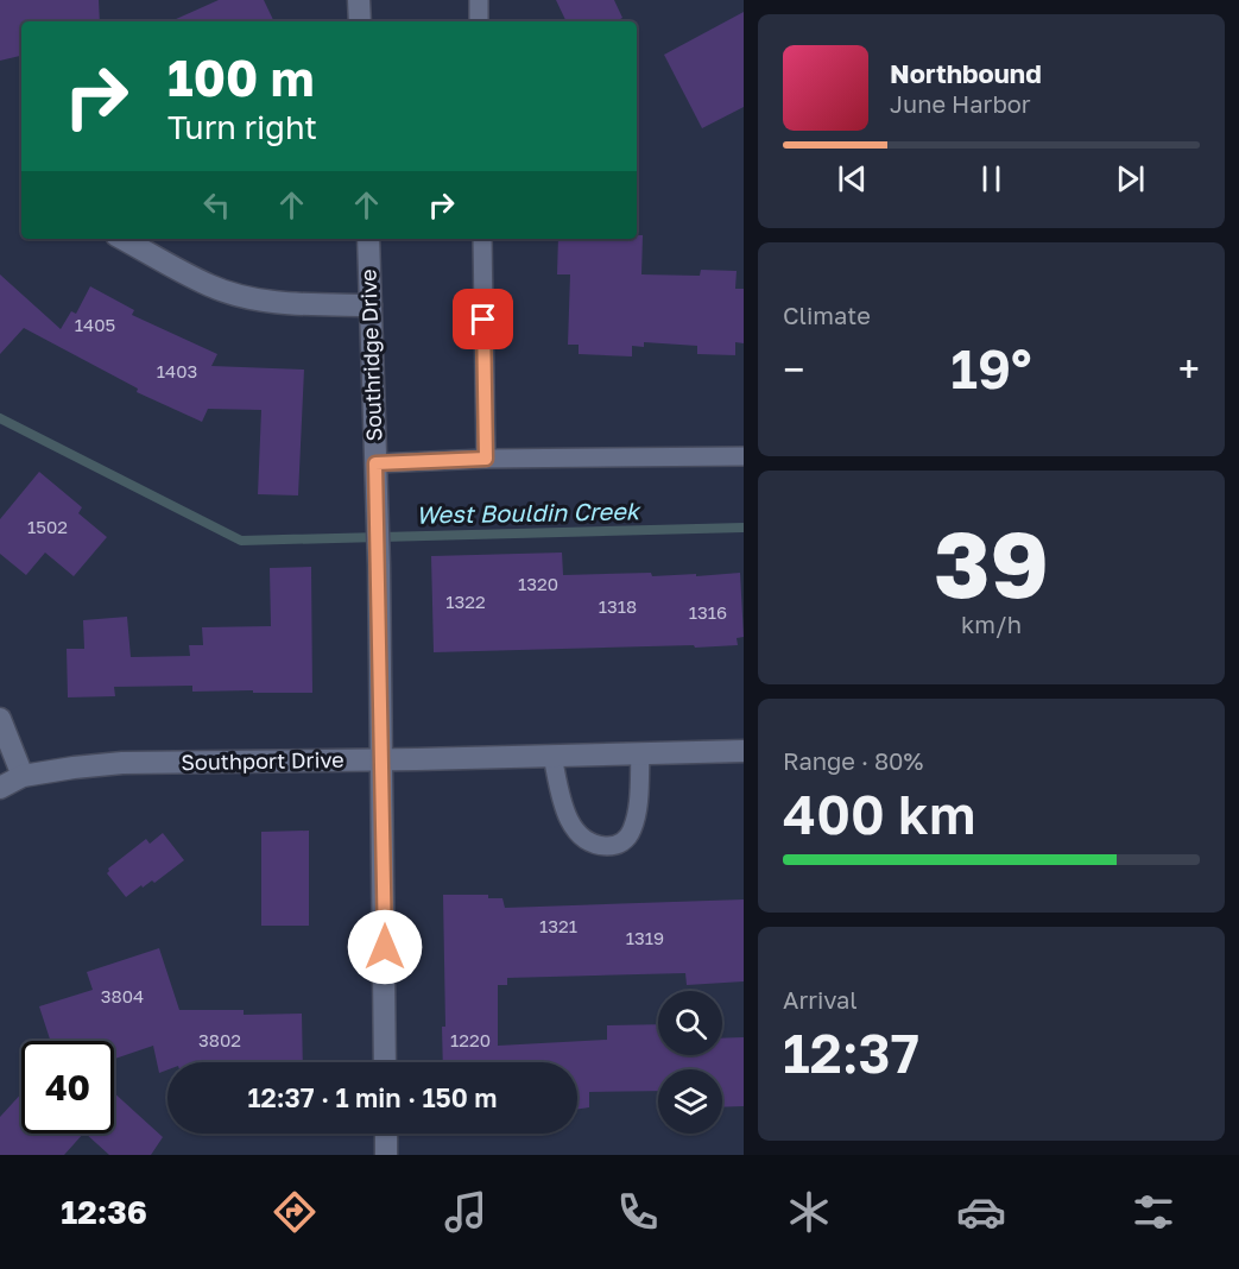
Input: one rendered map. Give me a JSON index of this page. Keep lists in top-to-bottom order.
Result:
{
  "streets": {
    "street": ["Southridge Drive", "Southport Drive"]
  },
  "crossings": [
    ["Southridge Drive", "Southport Drive"]
  ],
  "water": ["West Bouldin Creek"],
  "house_numbers": [
    "1405",
    "1403",
    "1502",
    "1320",
    "1322",
    "1318",
    "1316",
    "1321",
    "1319",
    "3804",
    "3802",
    "1220"
  ],
  "page": {
    "turn": ["100 m", "Turn right"],
    "song": ["Northbound", "June Harbor"],
    "tile": [
      "Climate",
      ["39", "km/h"],
      ["Range · 80%", "400 km"],
      ["Arrival", "12:37"]
    ],
    "heat": ["−", "19°", "+"],
    "limit": "40",
    "trip": "12:37 · 1 min · 150 m",
    "tabs": "12:36"
  }
}
